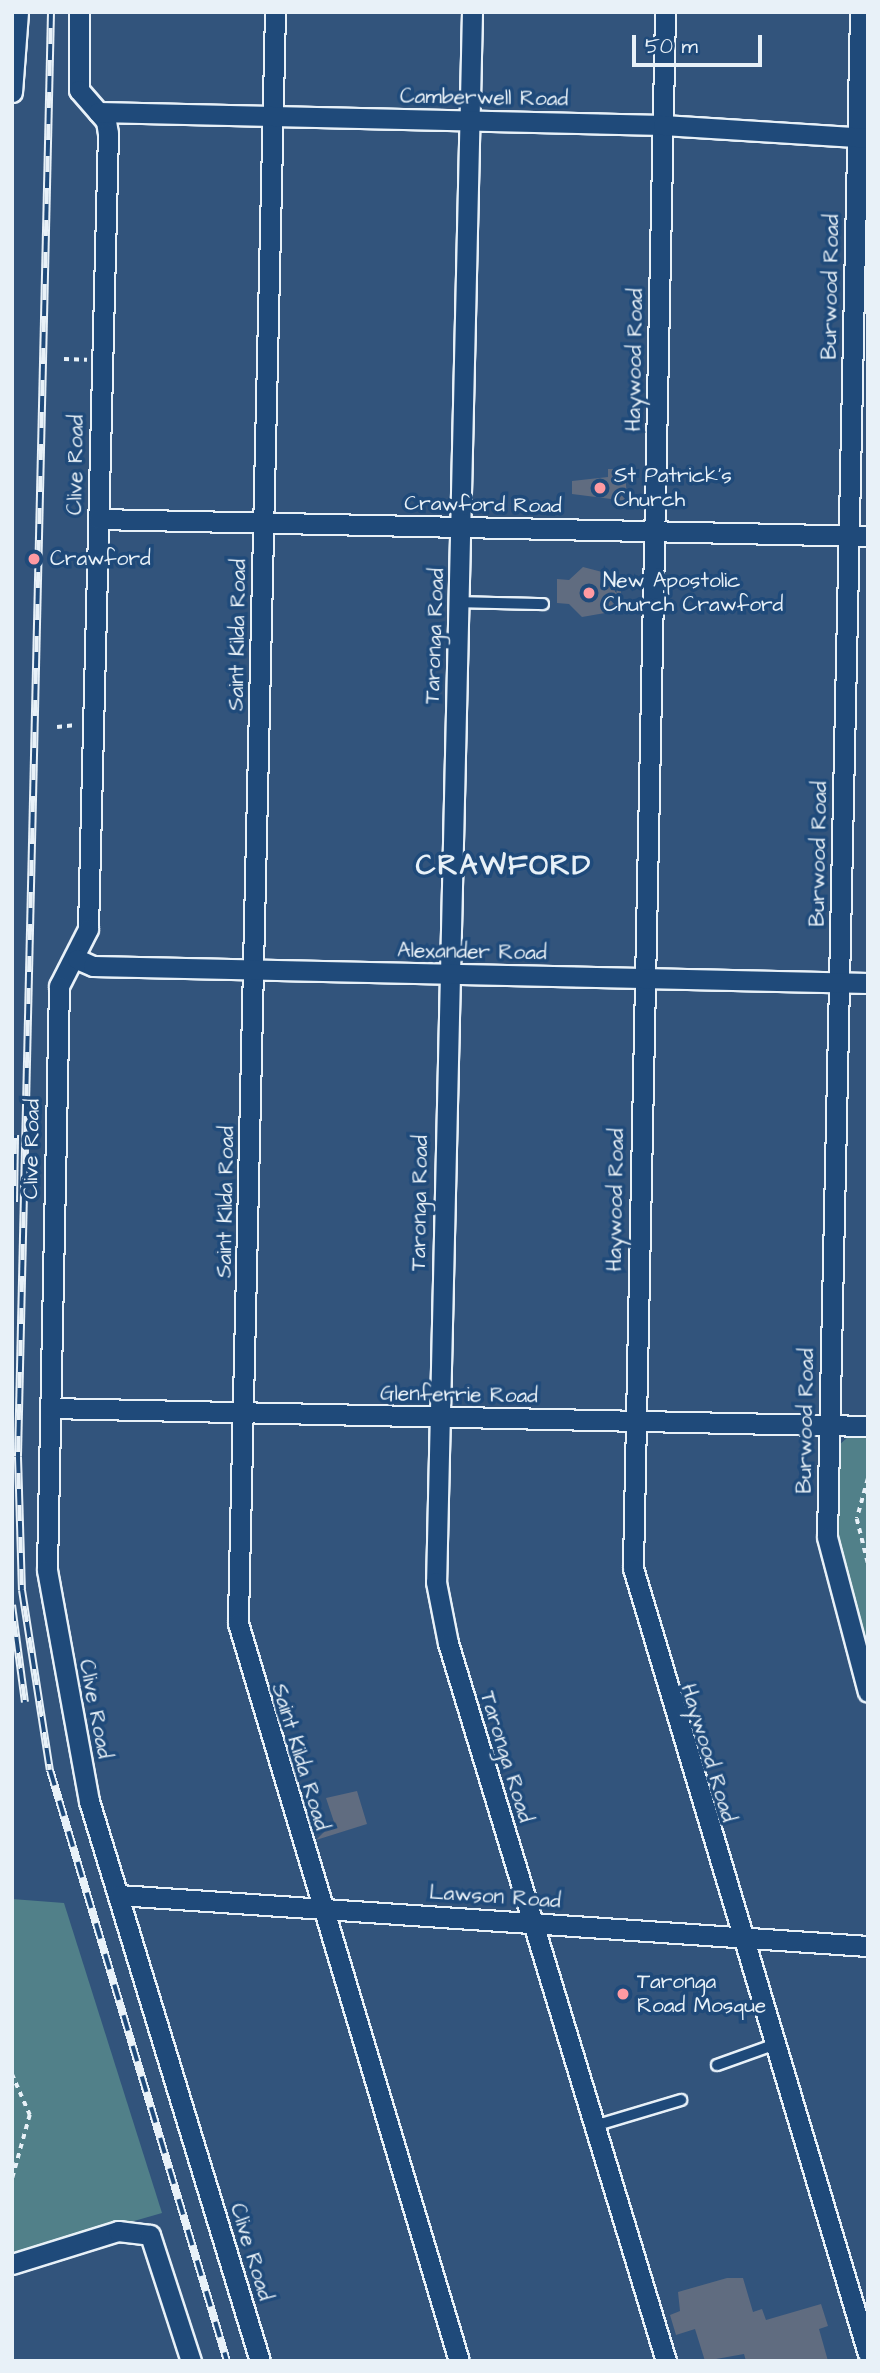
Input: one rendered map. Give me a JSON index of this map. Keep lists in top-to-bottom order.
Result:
{
  "streets": {
    "street": [
      "Camberwell Road",
      "Burwood Road",
      "Haywood Road",
      "Clive Road",
      "Crawford Road",
      "Saint Kilda Road",
      "Taronga Road",
      "Alexander Road",
      "Glenferrie Road",
      "Lawson Road"
    ]
  },
  "crossings": [
    ["Camberwell Road", "Burwood Road"],
    ["Camberwell Road", "Haywood Road"],
    ["Camberwell Road", "Clive Road"],
    ["Camberwell Road", "Saint Kilda Road"],
    ["Camberwell Road", "Taronga Road"],
    ["Burwood Road", "Crawford Road"],
    ["Burwood Road", "Alexander Road"],
    ["Burwood Road", "Glenferrie Road"],
    ["Haywood Road", "Crawford Road"],
    ["Haywood Road", "Alexander Road"],
    ["Haywood Road", "Glenferrie Road"],
    ["Haywood Road", "Lawson Road"],
    ["Clive Road", "Crawford Road"],
    ["Clive Road", "Alexander Road"],
    ["Clive Road", "Glenferrie Road"],
    ["Clive Road", "Lawson Road"],
    ["Crawford Road", "Saint Kilda Road"],
    ["Crawford Road", "Taronga Road"],
    ["Saint Kilda Road", "Alexander Road"],
    ["Saint Kilda Road", "Glenferrie Road"],
    ["Saint Kilda Road", "Lawson Road"],
    ["Taronga Road", "Alexander Road"],
    ["Taronga Road", "Glenferrie Road"],
    ["Taronga Road", "Lawson Road"]
  ],
  "districts": ["CRAWFORD"],
  "places": [
    "St Patrick's Church",
    "Crawford",
    "New Apostolic Church Crawford",
    "Taronga Road Mosque"
  ],
  "scale_bar": "50 m"
}
